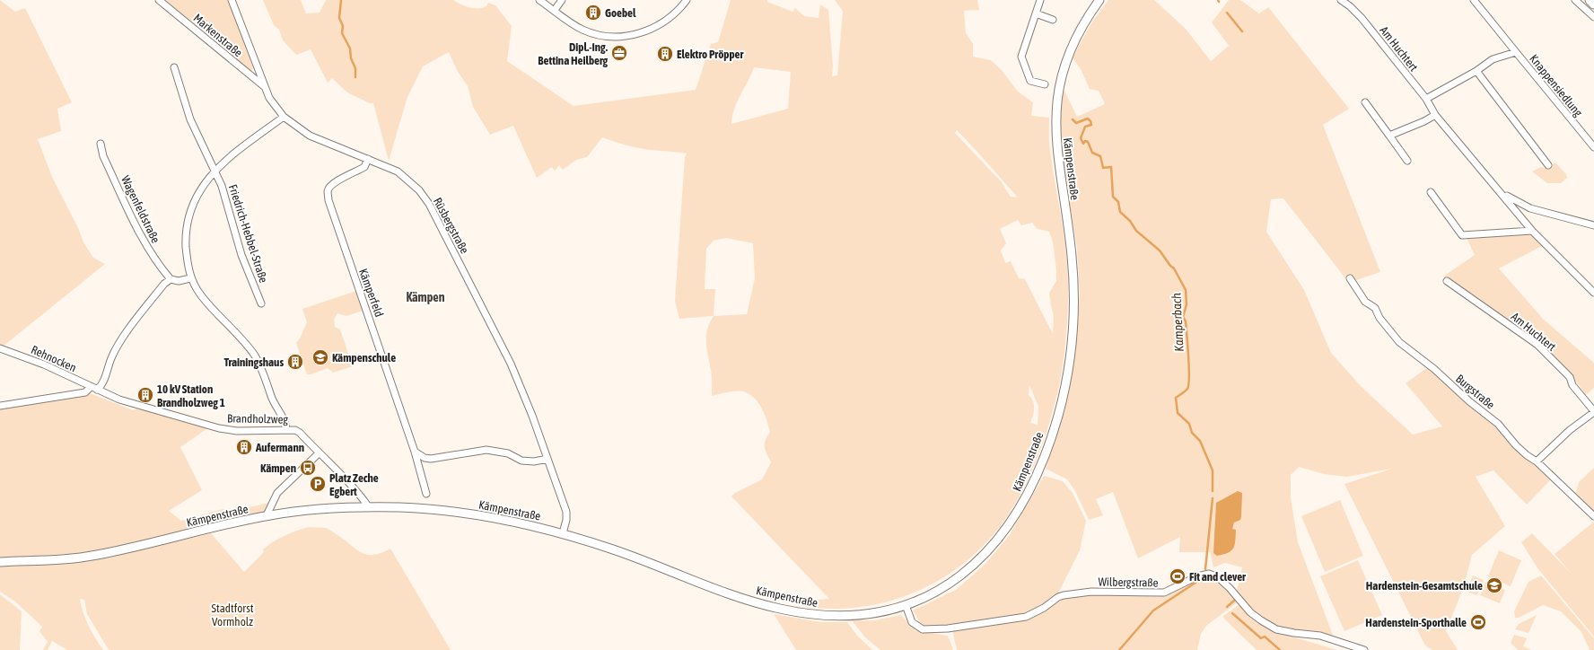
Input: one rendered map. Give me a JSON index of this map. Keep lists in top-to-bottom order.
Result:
{
  "streets": {
    "street": [
      "Markenstraße",
      "Am Huchtert",
      "Knappensiedlung",
      "Kämpenstraße",
      "Wagenfeldstraße",
      "Rüsbergstraße",
      "Friedrich-Hebbel-Straße",
      "Kämperfeld",
      "Rehnocken",
      "Burgstraße",
      "Brandholzweg",
      "Wilbergstraße"
    ]
  },
  "crossings": [
    ["Markenstraße", "Rüsbergstraße"],
    ["Am Huchtert", "Knappensiedlung"],
    ["Am Huchtert", "Burgstraße"],
    ["Kämpenstraße", "Rüsbergstraße"],
    ["Kämpenstraße", "Brandholzweg"],
    ["Kämpenstraße", "Wilbergstraße"],
    ["Rüsbergstraße", "Kämperfeld"],
    ["Rehnocken", "Brandholzweg"]
  ],
  "districts": ["Kämpen"],
  "water": ["Kamperbach"],
  "parks": ["Stadtforst Vormholz"],
  "places": {
    "building": [
      "Goebel",
      "Elektro Pröpper",
      "Trainingshaus",
      "10 kV Station Brandholzweg 1",
      "Aufermann"
    ],
    "office": ["Dipl.-Ing. Bettina Heilberg"],
    "school or university": ["Kämpenschule", "Hardenstein-Gesamtschule"],
    "bus stop": ["Kämpen"],
    "parking": ["Platz Zeche Egbert"],
    "sports": ["Fit and clever", "Hardenstein-Sporthalle"]
  }
}
